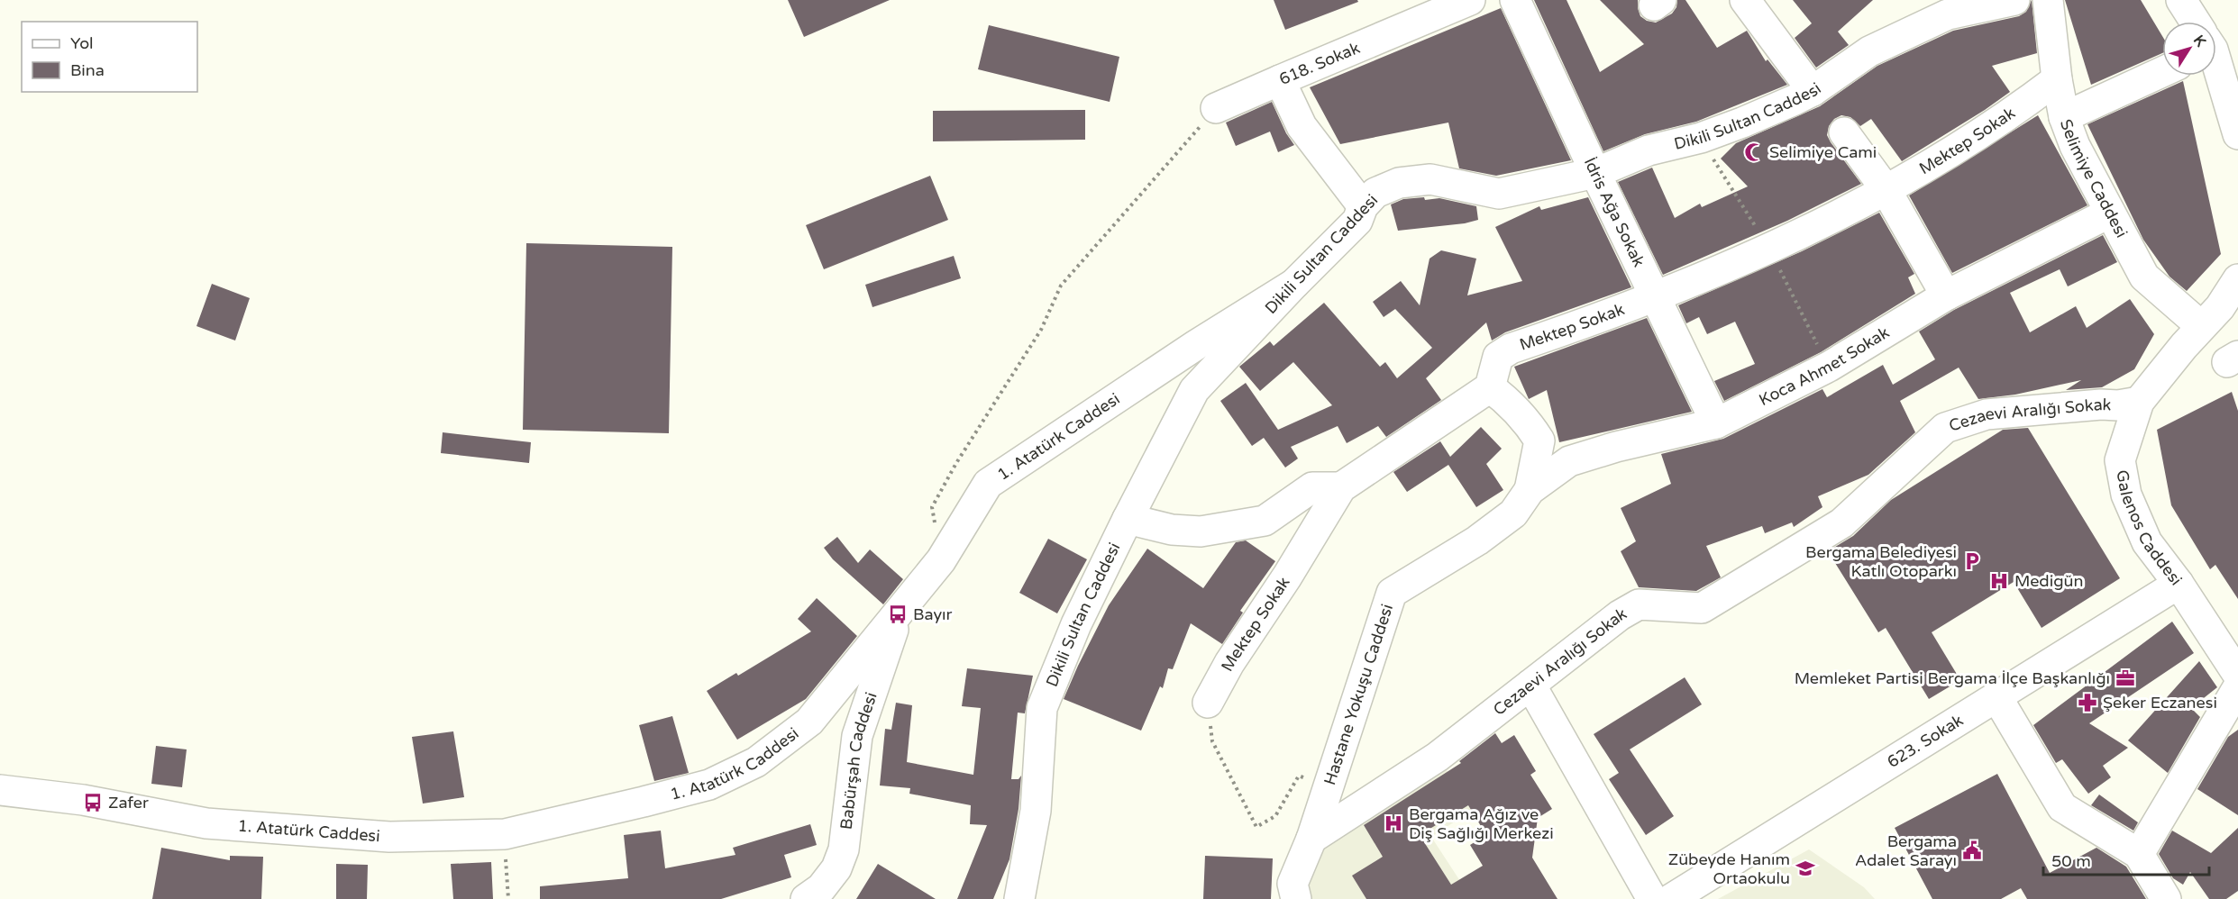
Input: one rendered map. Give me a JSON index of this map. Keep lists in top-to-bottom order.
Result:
{
  "streets": {
    "street": [
      "618. Sokak",
      "Dikili Sultan Caddesi",
      "Mektep Sokak",
      "Selimiye Caddesi",
      "İdris Ağa Sokak",
      "Koca Ahmet Sokak",
      "Cezaevi Aralığı Sokak",
      "1. Atatürk Caddesi",
      "Galenos Caddesi",
      "Hastane Yokuşu Caddesi",
      "623. Sokak",
      "Babürşah Caddesi"
    ]
  },
  "crossings": [
    ["618. Sokak", "Dikili Sultan Caddesi"],
    ["Dikili Sultan Caddesi", "İdris Ağa Sokak"],
    ["Dikili Sultan Caddesi", "1. Atatürk Caddesi"],
    ["Mektep Sokak", "Selimiye Caddesi"],
    ["Mektep Sokak", "İdris Ağa Sokak"],
    ["Selimiye Caddesi", "Koca Ahmet Sokak"],
    ["Selimiye Caddesi", "Galenos Caddesi"],
    ["İdris Ağa Sokak", "Koca Ahmet Sokak"],
    ["Koca Ahmet Sokak", "Hastane Yokuşu Caddesi"],
    ["Cezaevi Aralığı Sokak", "Galenos Caddesi"],
    ["Cezaevi Aralığı Sokak", "Hastane Yokuşu Caddesi"],
    ["1. Atatürk Caddesi", "Babürşah Caddesi"],
    ["Galenos Caddesi", "623. Sokak"]
  ],
  "places": {
    "mosque": ["Selimiye Cami"],
    "parking": ["Bergama Belediyesi Katlı Otoparkı"],
    "hospital": ["Medigün", "Bergama Ağız ve Diş Sağlığı Merkezi"],
    "bus stop": ["Bayır", "Zafer"],
    "office": ["Memleket Partisi Bergama İlçe Başkanlığı"],
    "pharmacy": ["Şeker Eczanesi"],
    "public building": ["Bergama Adalet Sarayı"],
    "school or university": ["Zübeyde Hanım Ortaokulu"]
  },
  "legend": ["Yol", "Bina"],
  "scale_bar": "50 m",
  "north": "top right"
}
